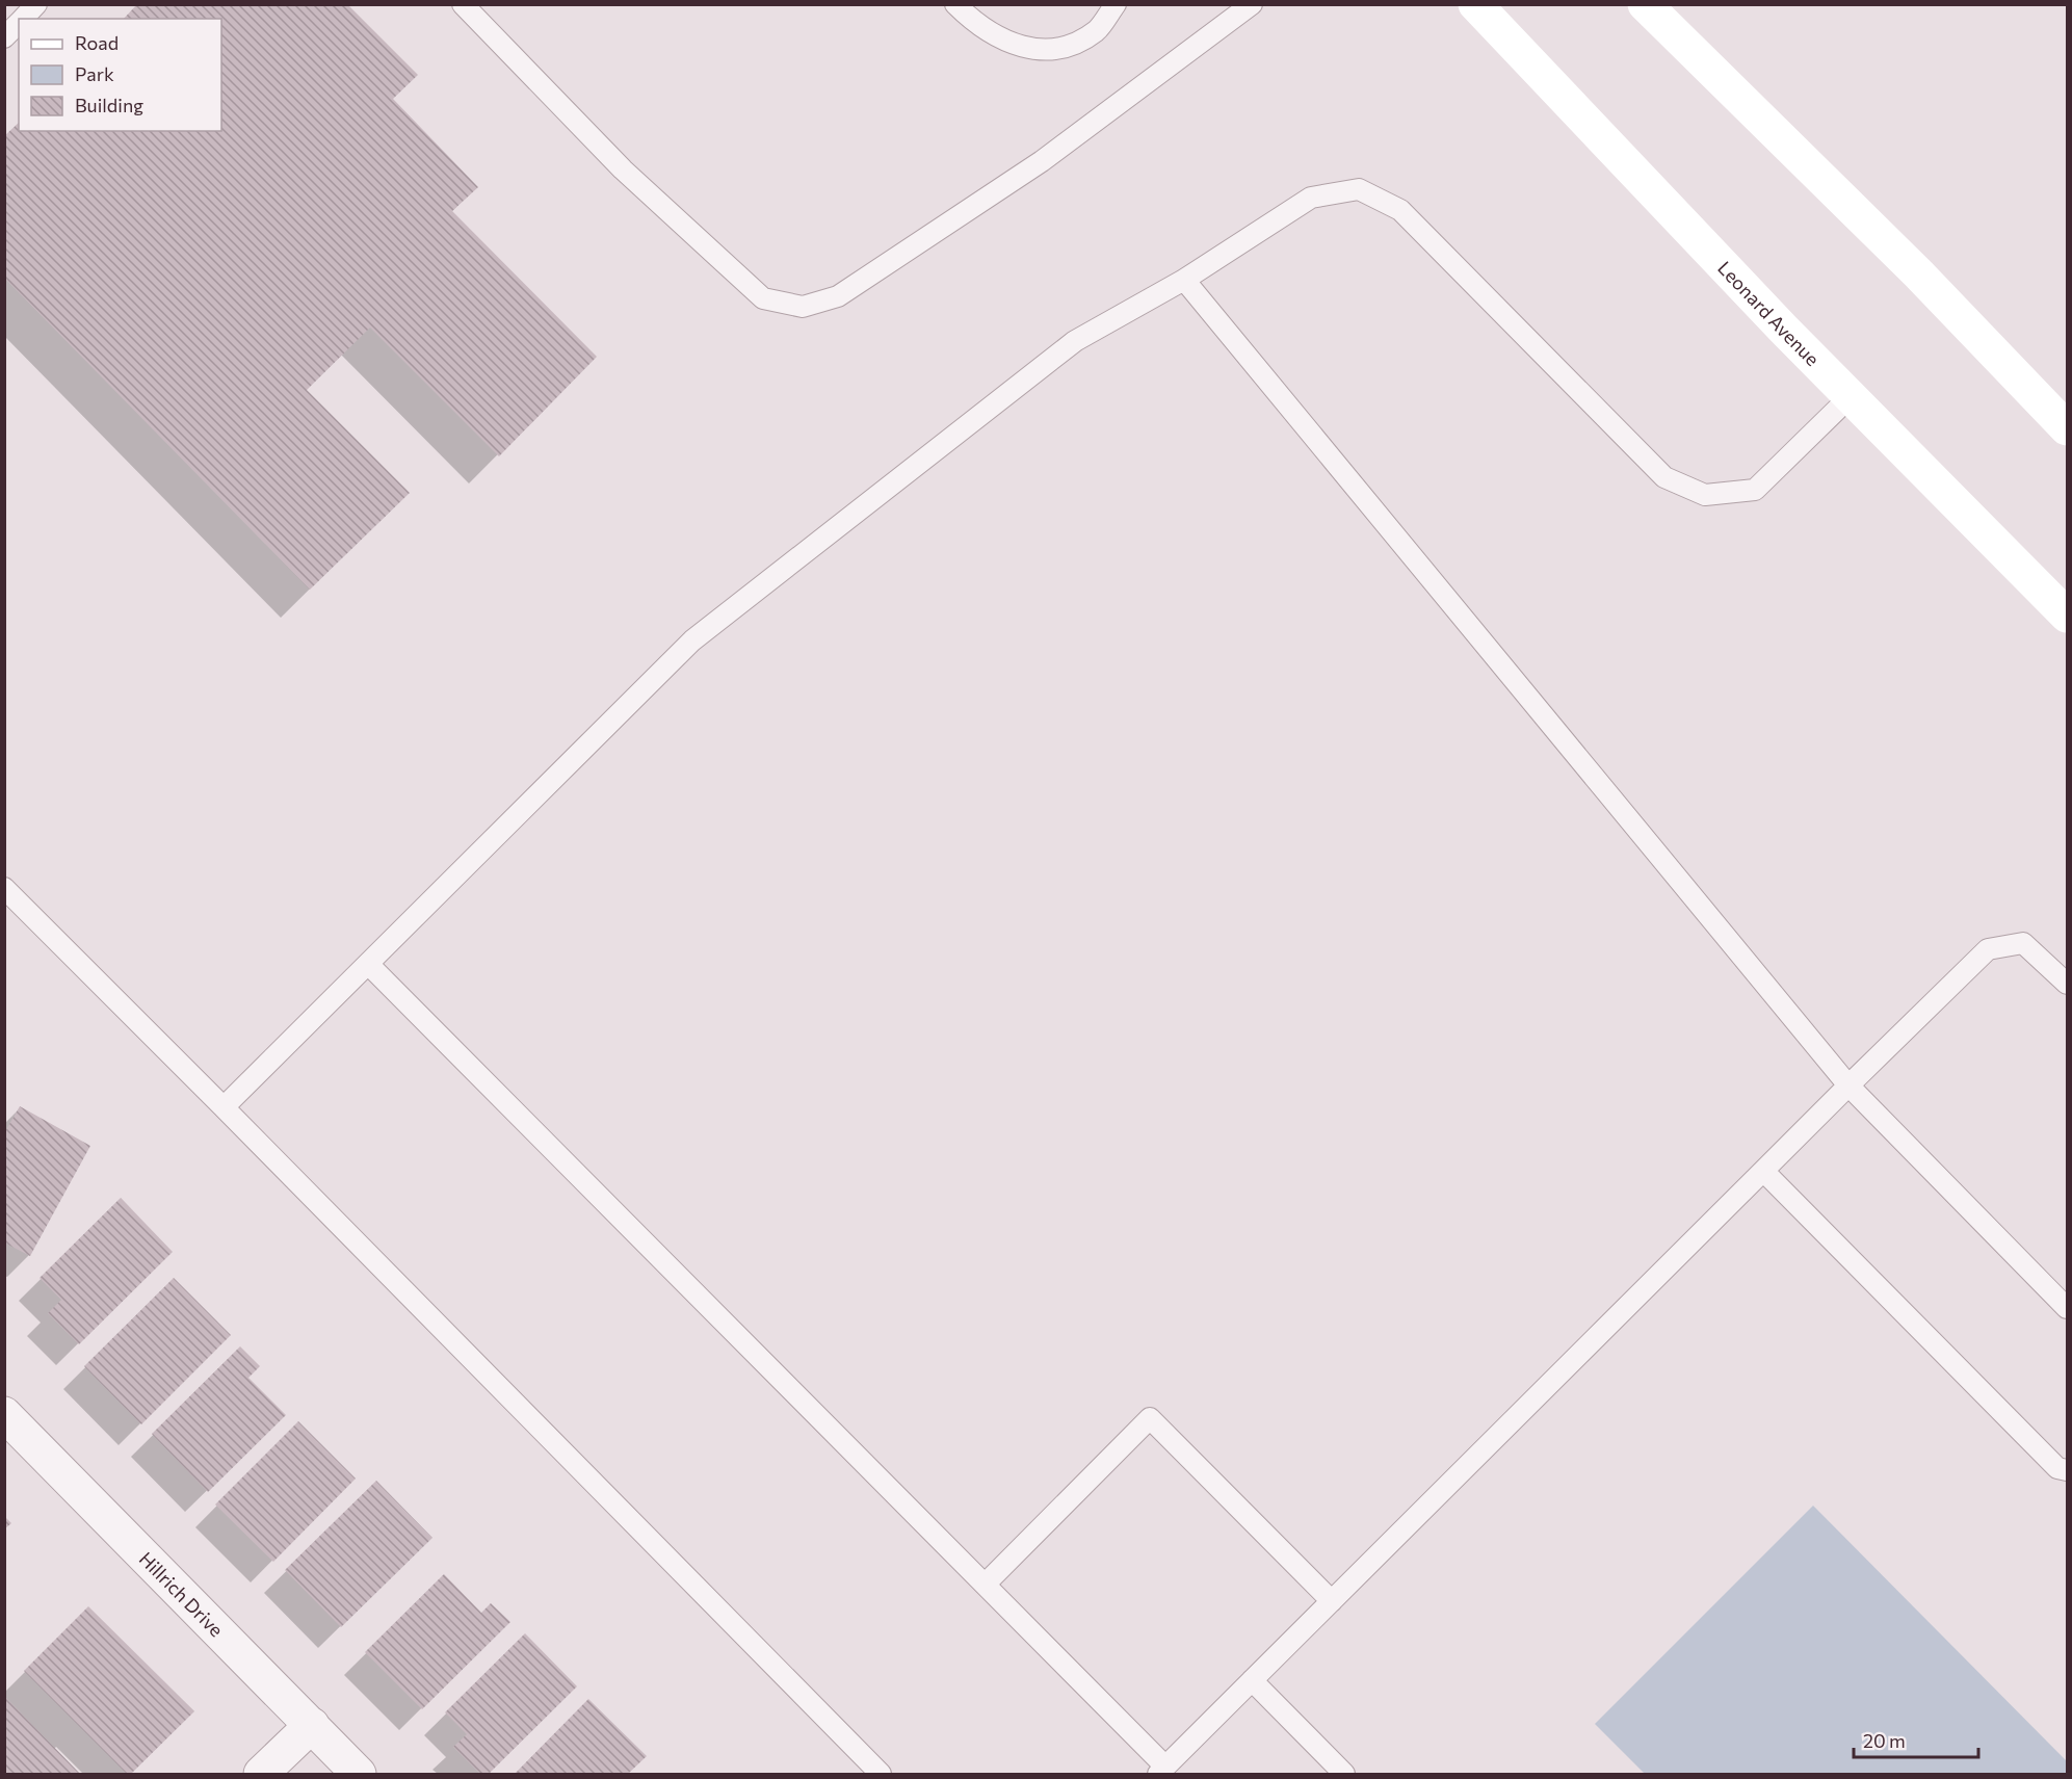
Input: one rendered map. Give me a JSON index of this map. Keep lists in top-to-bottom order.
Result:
{
  "streets": {
    "street": ["Leonard Avenue", "Hillrich Drive"]
  },
  "legend": ["Road", "Park", "Building"],
  "scale_bar": "20 m"
}
